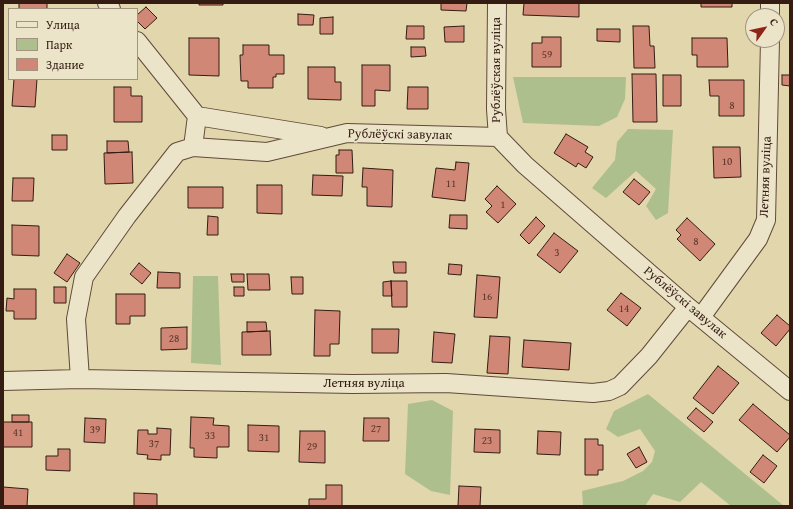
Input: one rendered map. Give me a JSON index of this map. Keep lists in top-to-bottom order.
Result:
{
  "streets": {
    "street": ["Рублёўская вуліца", "Рублёўскі завулак", "Летняя вуліца"]
  },
  "crossings": [
    ["Рублёўская вуліца", "Рублёўскі завулак"],
    ["Рублёўскі завулак", "Летняя вуліца"]
  ],
  "house_numbers": [
    "59",
    "8",
    "10",
    "11",
    "1",
    "8",
    "3",
    "16",
    "14",
    "28",
    "27",
    "39",
    "41",
    "33",
    "31",
    "23",
    "37",
    "29"
  ],
  "legend": ["Улица", "Парк", "Здание"],
  "north": "top right"
}
